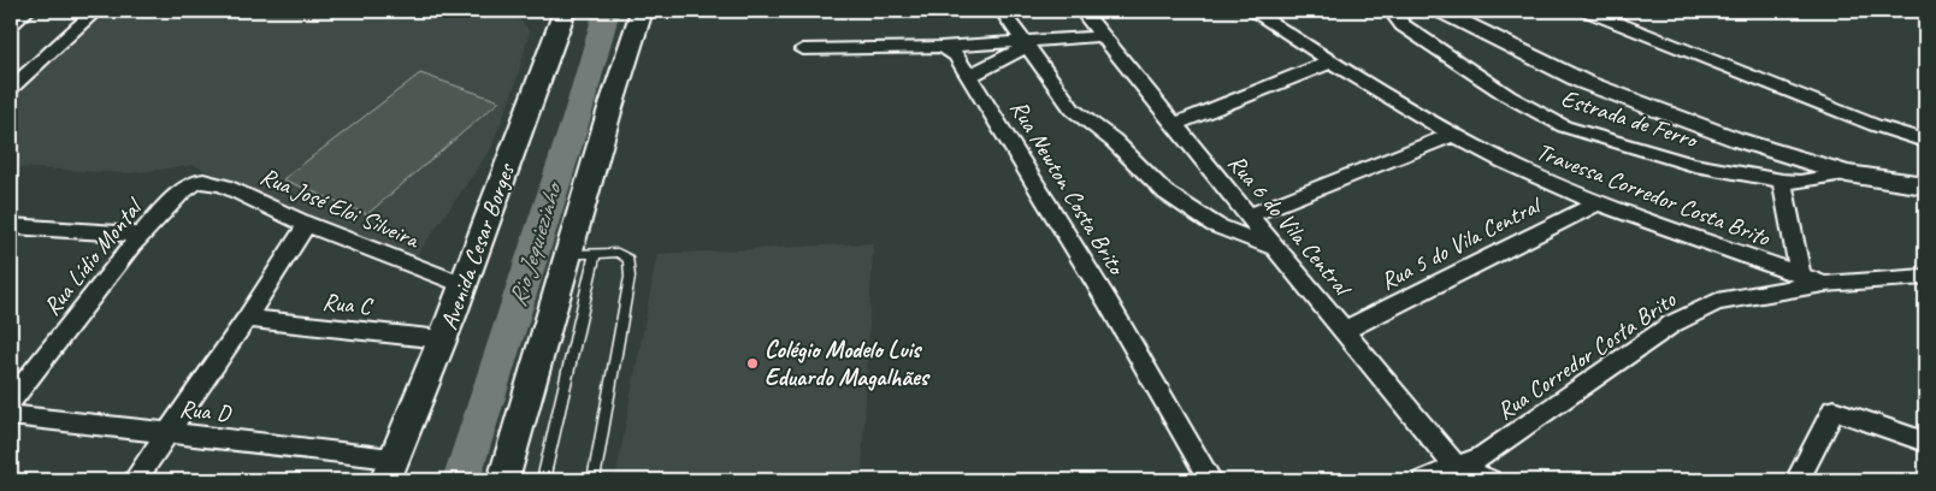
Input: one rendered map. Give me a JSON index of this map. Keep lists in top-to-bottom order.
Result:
{
  "streets": {
    "main road": ["Avenida Cesar Borges"],
    "street": [
      "Estrada de Ferro",
      "Rua Newton Costa Brito",
      "Travessa Corredor Costa Brito",
      "Rua José Eloi Silveira",
      "Rua 6 do Vila Central",
      "Rua 5 do Vila Central",
      "Rua Lídio Montal",
      "Rua C",
      "Rua Corredor Costa Brito",
      "Rua D"
    ]
  },
  "crossings": [
    ["Travessa Corredor Costa Brito", "Rua 5 do Vila Central"],
    ["Travessa Corredor Costa Brito", "Rua Corredor Costa Brito"],
    ["Rua José Eloi Silveira", "Avenida Cesar Borges"],
    ["Rua José Eloi Silveira", "Rua Lídio Montal"],
    ["Rua 6 do Vila Central", "Rua 5 do Vila Central"],
    ["Rua 6 do Vila Central", "Rua Corredor Costa Brito"],
    ["Avenida Cesar Borges", "Rua C"],
    ["Avenida Cesar Borges", "Rua D"]
  ],
  "water": ["Rio Jequiezinho"],
  "places": ["Colégio Modelo Luis Eduardo Magalhães"]
}
